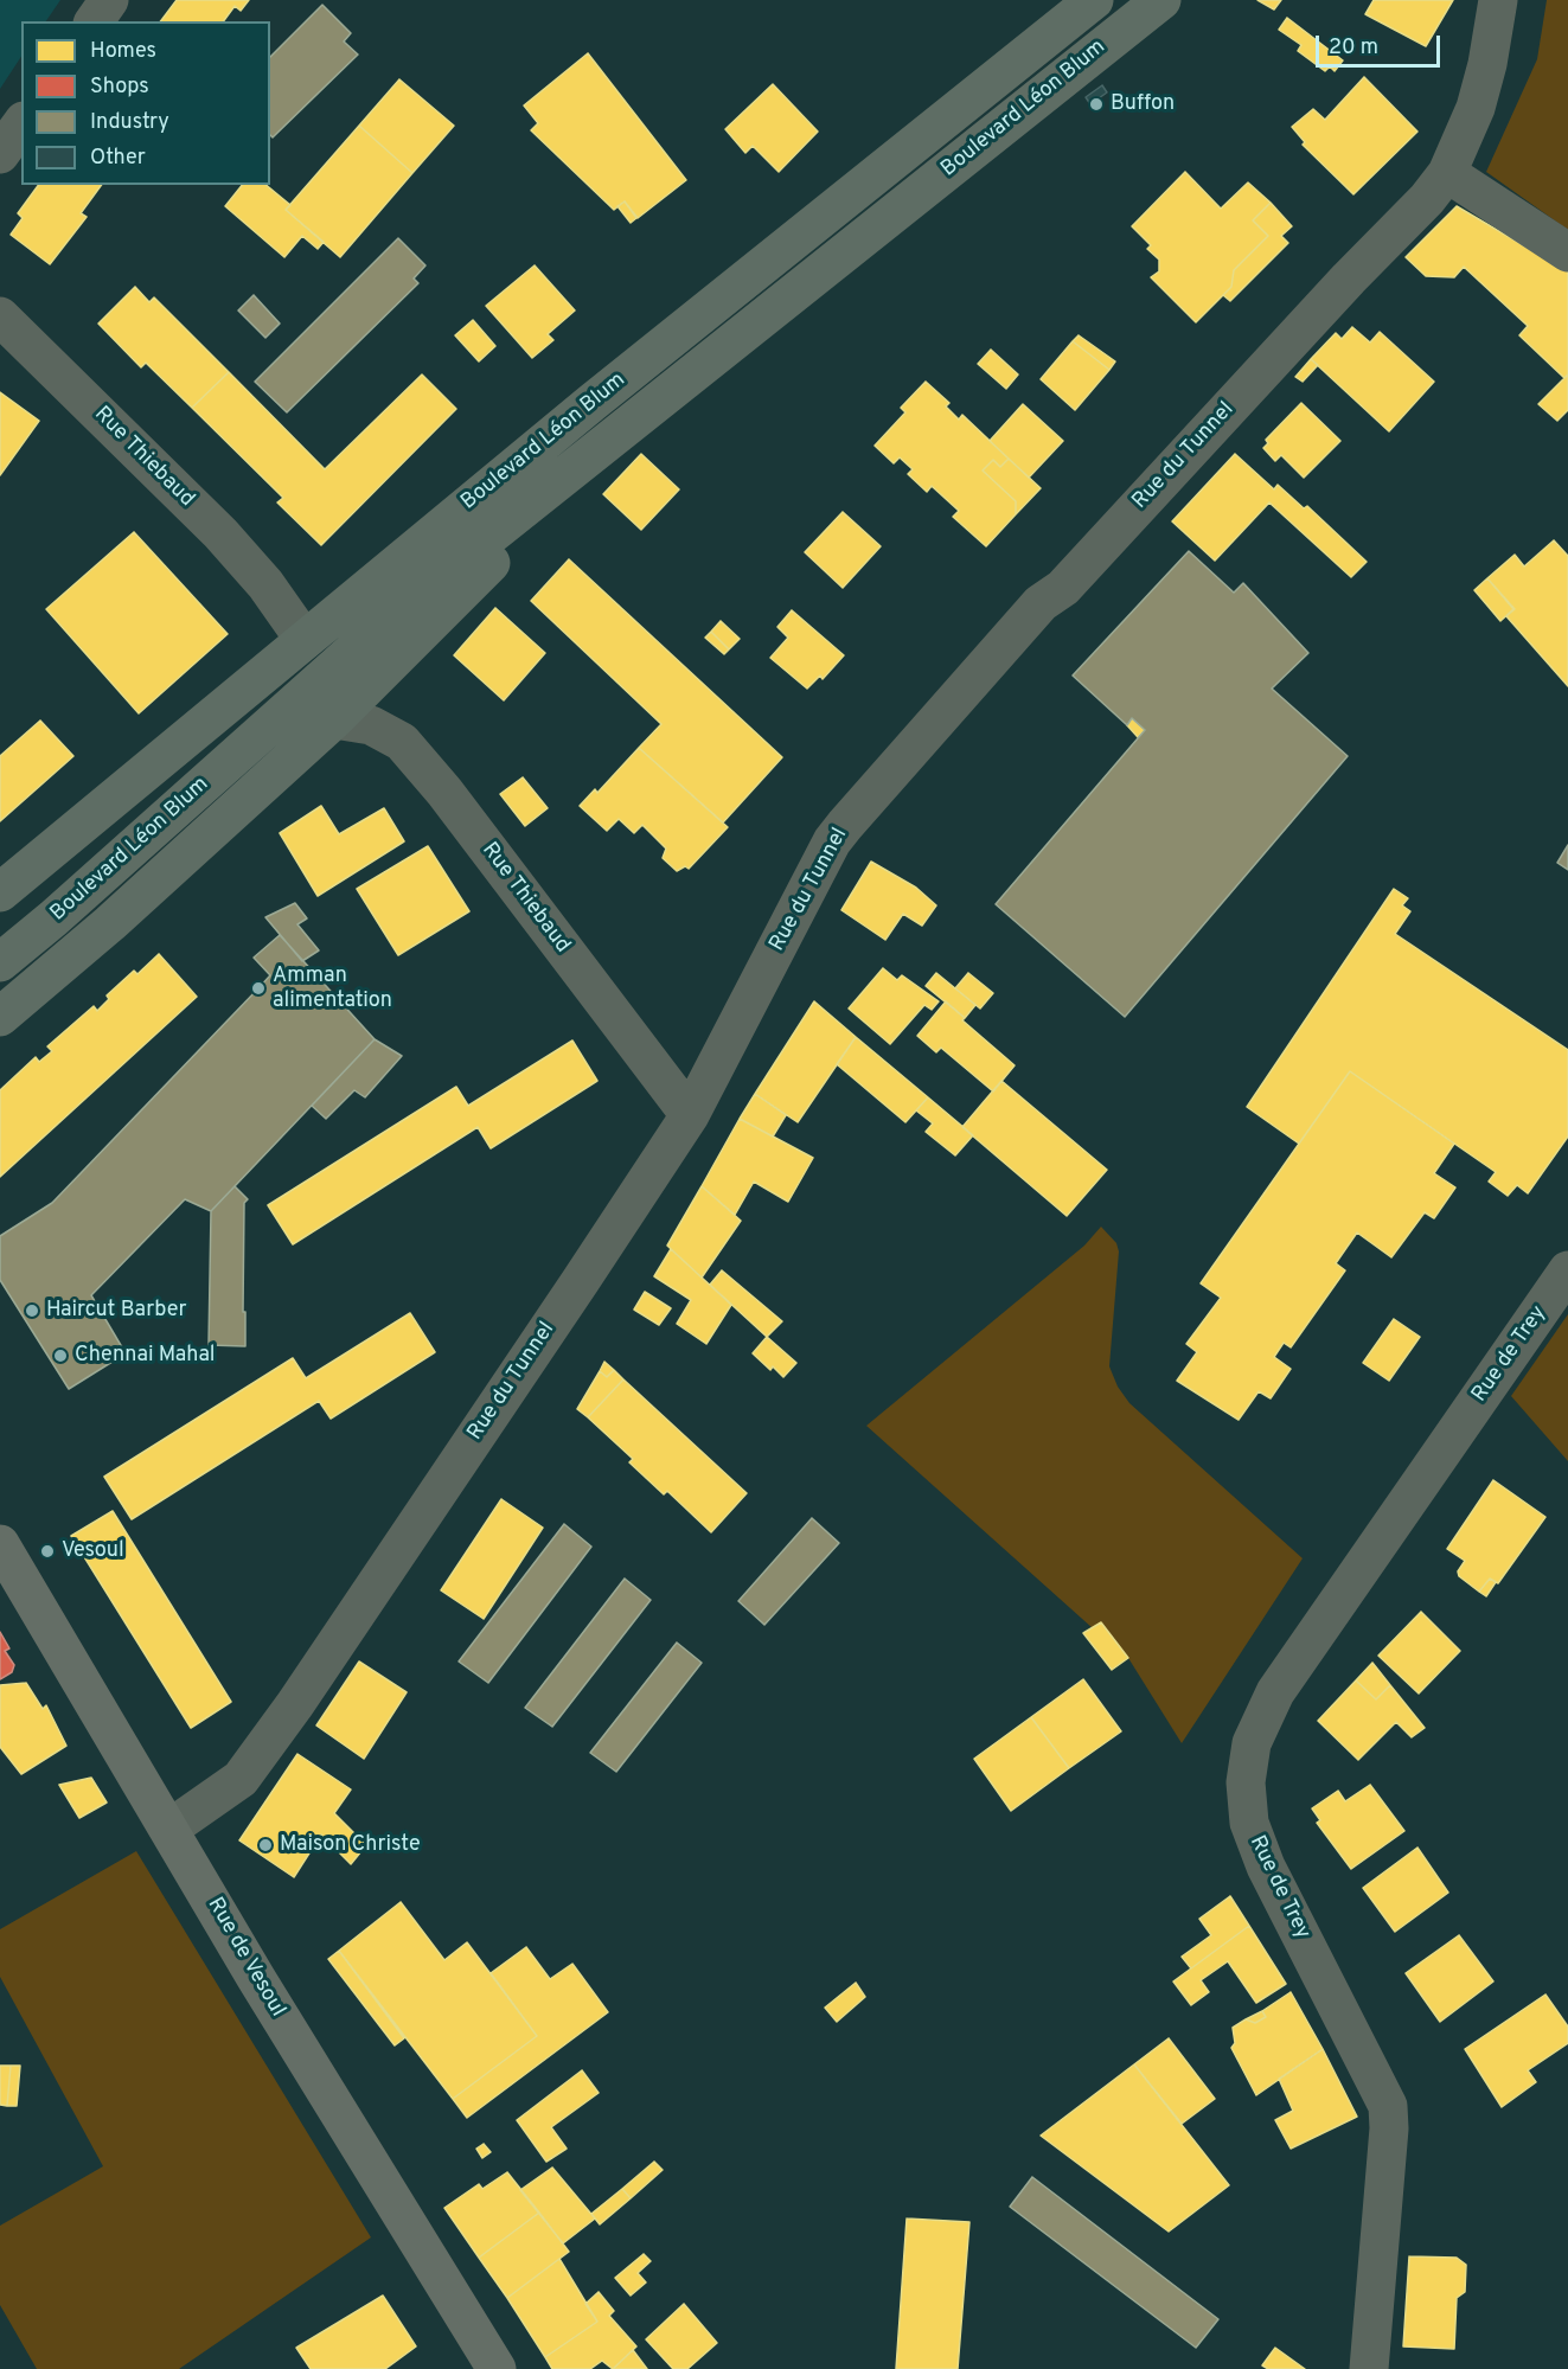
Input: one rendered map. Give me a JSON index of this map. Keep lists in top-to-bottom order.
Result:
{
  "streets": {
    "main road": ["Boulevard Léon Blum", "Rue de Vesoul"],
    "street": ["Rue du Tunnel", "Rue Thiebaud", "Rue de Trey"]
  },
  "crossings": [
    ["Boulevard Léon Blum", "Rue Thiebaud"],
    ["Rue du Tunnel", "Rue Thiebaud"],
    ["Rue du Tunnel", "Rue de Vesoul"]
  ],
  "places": [
    "Buffon",
    "Amman alimentation",
    "Haircut Barber",
    "Chennai Mahal",
    "Vesoul",
    "Maison Christe"
  ],
  "legend": [
    "Homes",
    "Shops",
    "Industry",
    "Other"
  ],
  "scale_bar": "20 m"
}
